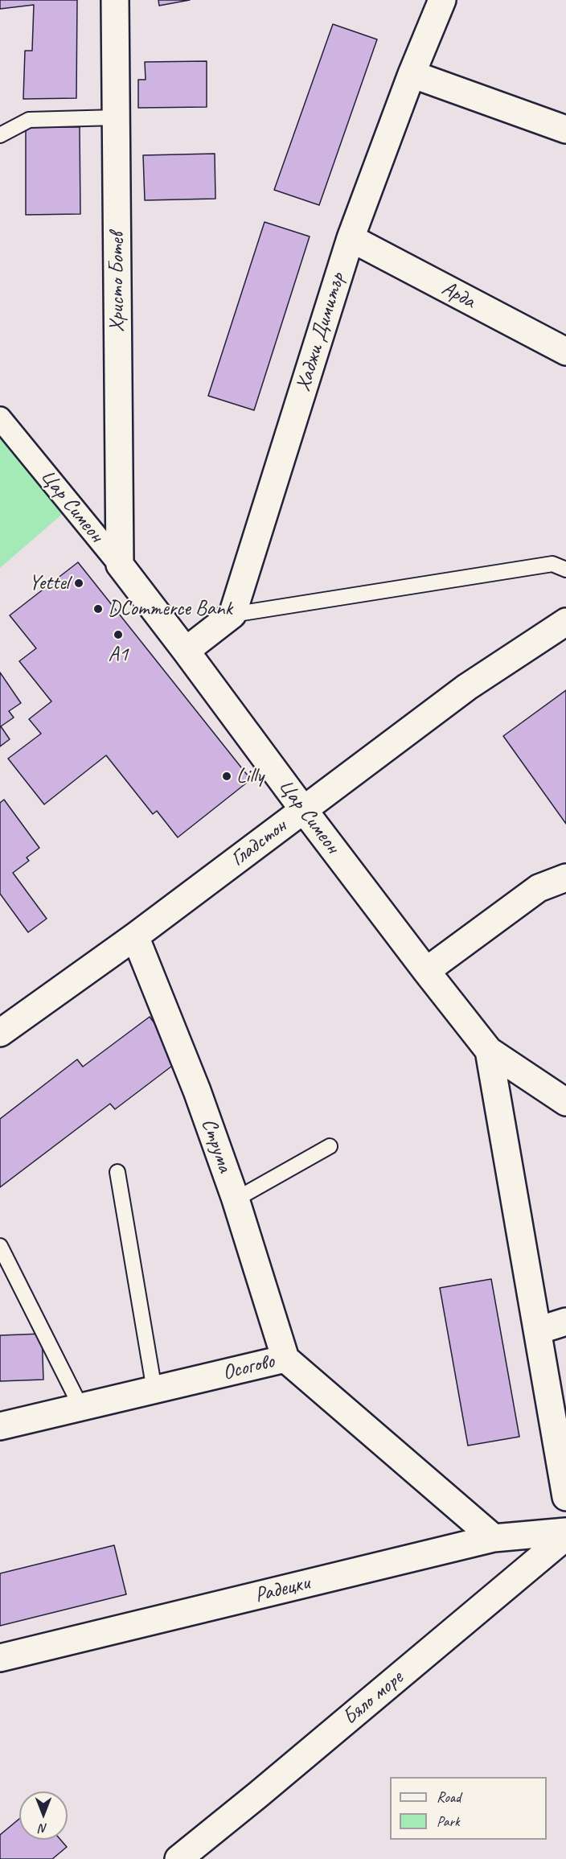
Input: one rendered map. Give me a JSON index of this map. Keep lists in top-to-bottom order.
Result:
{
  "streets": {
    "street": [
      "Христо Ботев",
      "Арда",
      "Хаджи Димитър",
      "Цар Симеон",
      "Гладстон",
      "Струма",
      "Осогово",
      "Радецки",
      "Бяло море"
    ]
  },
  "crossings": [
    ["Христо Ботев", "Цар Симеон"],
    ["Арда", "Хаджи Димитър"],
    ["Цар Симеон", "Гладстон"],
    ["Гладстон", "Струма"],
    ["Струма", "Осогово"],
    ["Осогово", "Радецки"]
  ],
  "places": [
    "Yettel",
    "DCommerce Bank",
    "A1",
    "Lilly"
  ],
  "legend": ["Road", "Park"],
  "north": "bottom"
}
